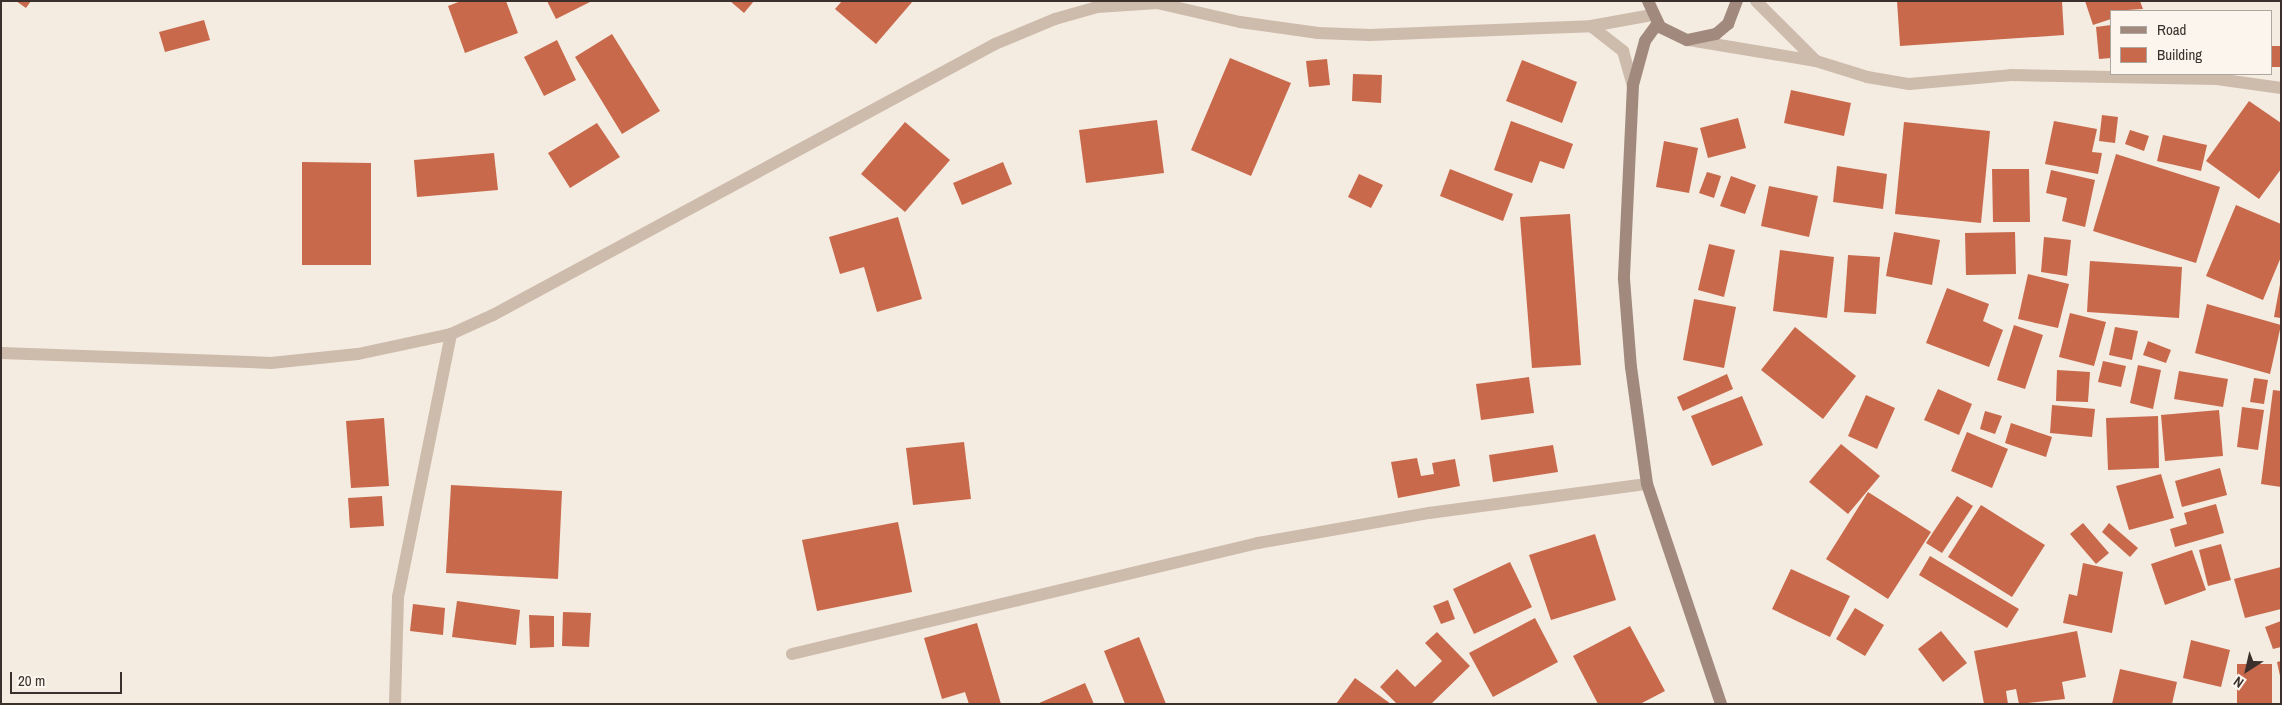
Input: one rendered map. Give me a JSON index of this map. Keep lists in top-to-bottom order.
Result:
{
  "legend": ["Road", "Building"],
  "scale_bar": "20 m",
  "north": "bottom left"
}
